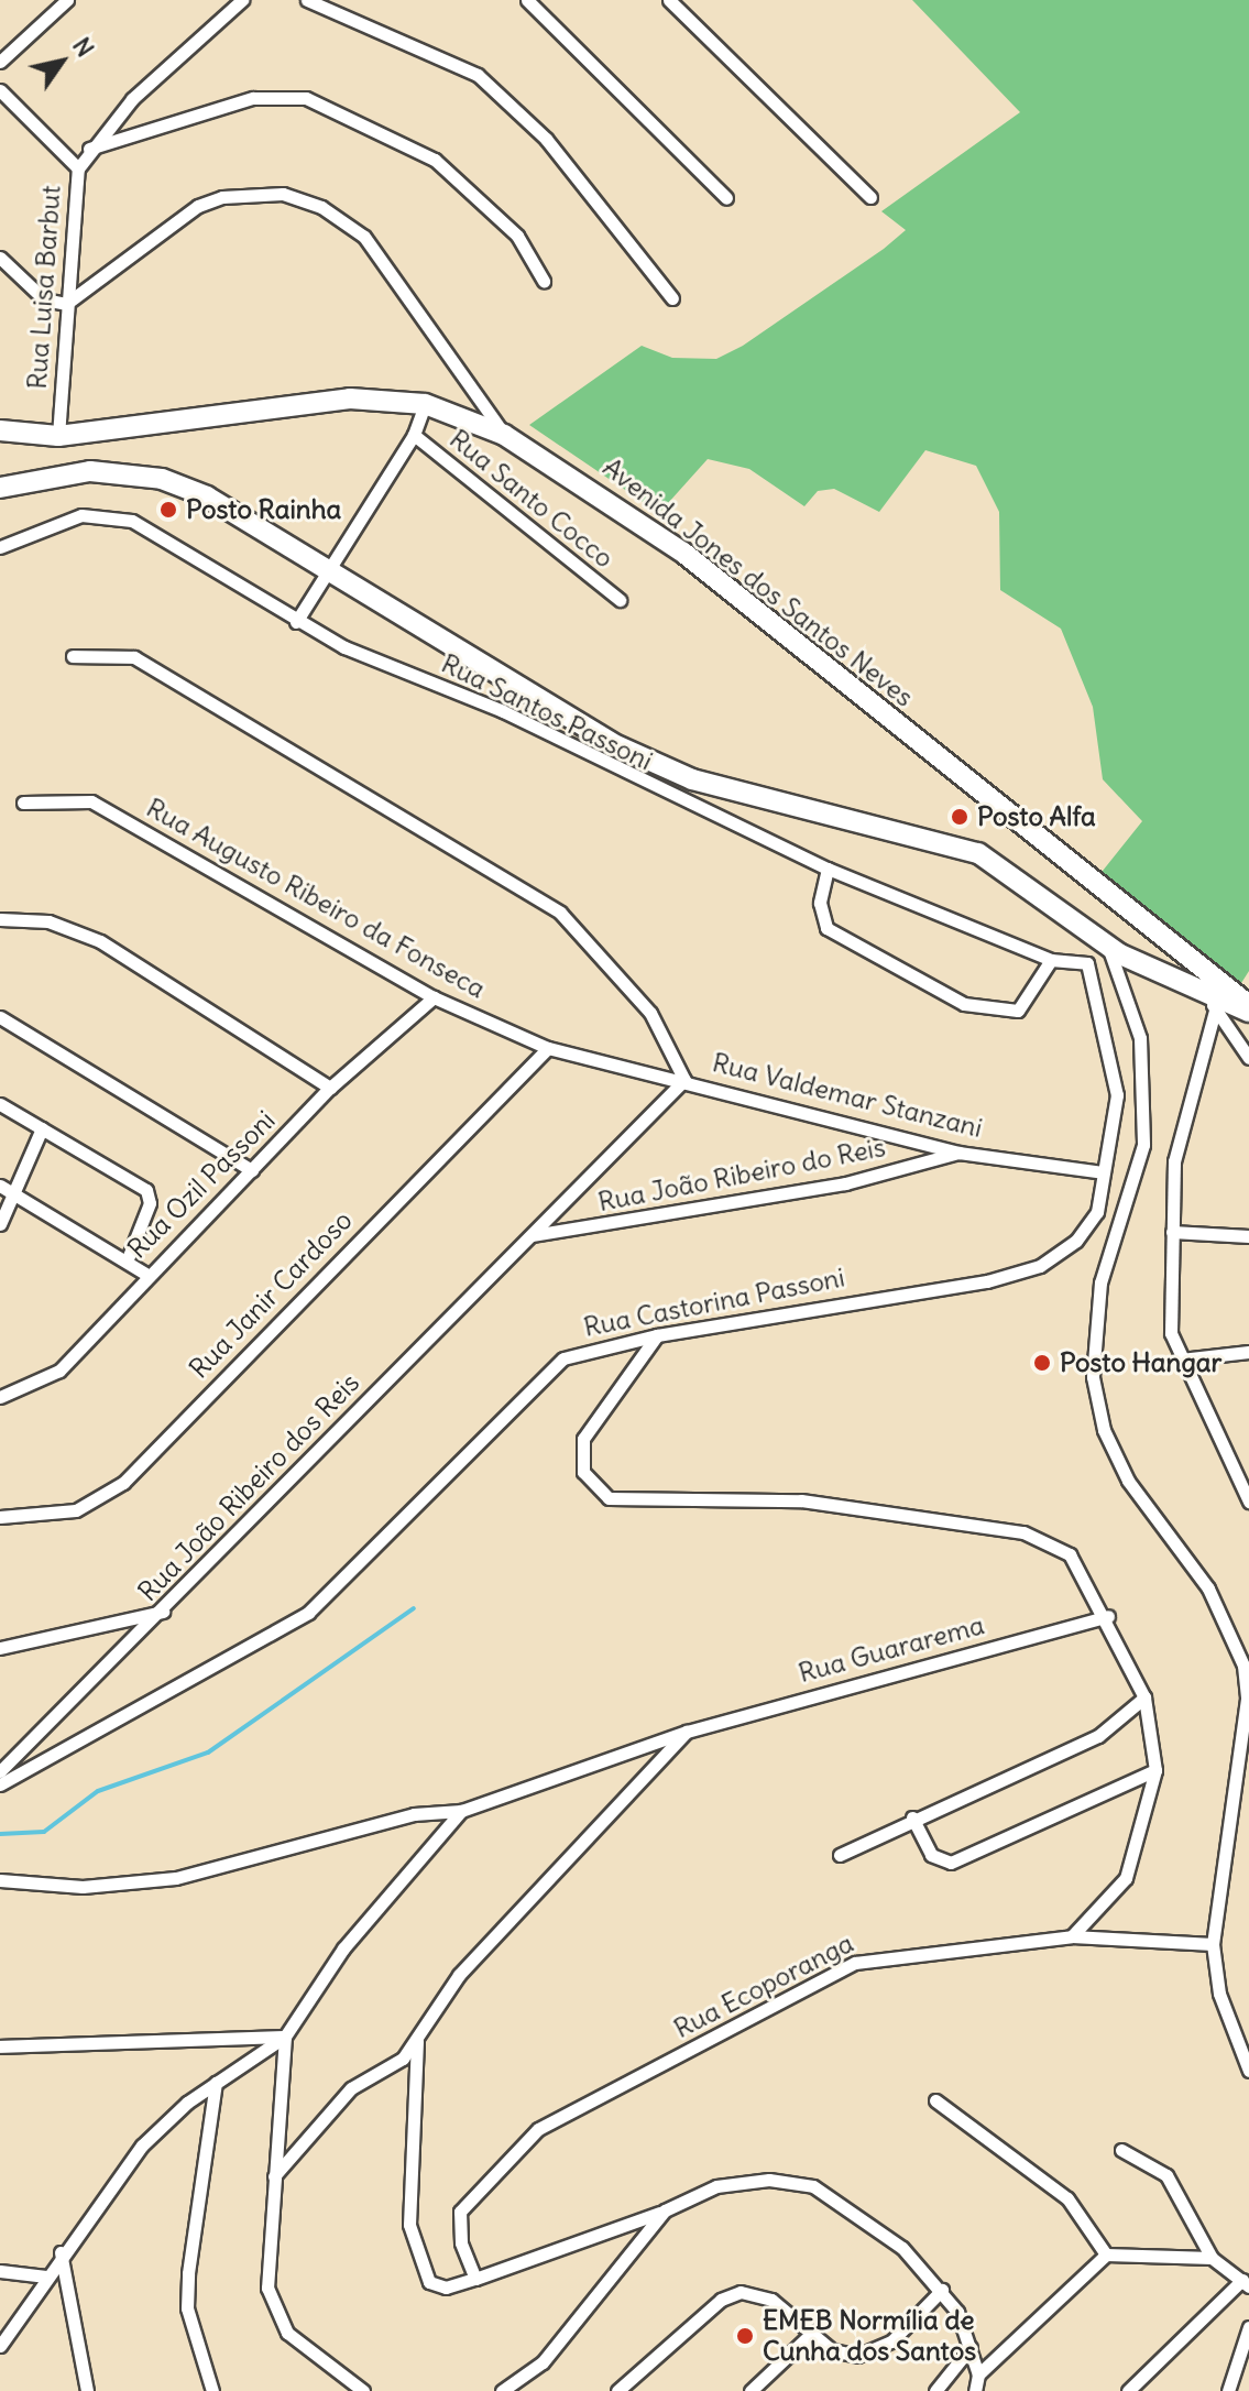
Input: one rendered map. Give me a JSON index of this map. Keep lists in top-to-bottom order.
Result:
{
  "streets": {
    "highway": ["Avenida Jones dos Santos Neves"],
    "street": [
      "Rua Luisa Barbut",
      "Rua Santo Cocco",
      "Rua Santos Passoni",
      "Rua Augusto Ribeiro da Fonseca",
      "Rua Valdemar Stanzani",
      "Rua João Ribeiro do Reis",
      "Rua Ozil Passoni",
      "Rua Janir Cardoso",
      "Rua Castorina Passoni",
      "Rua João Ribeiro dos Reis",
      "Rua Guararema",
      "Rua Ecoporanga"
    ]
  },
  "crossings": [
    ["Rua Luisa Barbut", "Avenida Jones dos Santos Neves"],
    ["Rua Santos Passoni", "Rua Castorina Passoni"],
    ["Rua Augusto Ribeiro da Fonseca", "Rua Valdemar Stanzani"],
    ["Rua Augusto Ribeiro da Fonseca", "Rua Ozil Passoni"],
    ["Rua Augusto Ribeiro da Fonseca", "Rua Janir Cardoso"],
    ["Rua Augusto Ribeiro da Fonseca", "Rua João Ribeiro dos Reis"],
    ["Rua Valdemar Stanzani", "Rua João Ribeiro do Reis"],
    ["Rua Valdemar Stanzani", "Rua Castorina Passoni"],
    ["Rua Valdemar Stanzani", "Rua João Ribeiro dos Reis"],
    ["Rua João Ribeiro do Reis", "Rua João Ribeiro dos Reis"]
  ],
  "places": [
    "Posto Rainha",
    "Posto Alfa",
    "Posto Hangar",
    "EMEB Normília de Cunha dos Santos"
  ],
  "north": "top right"
}
